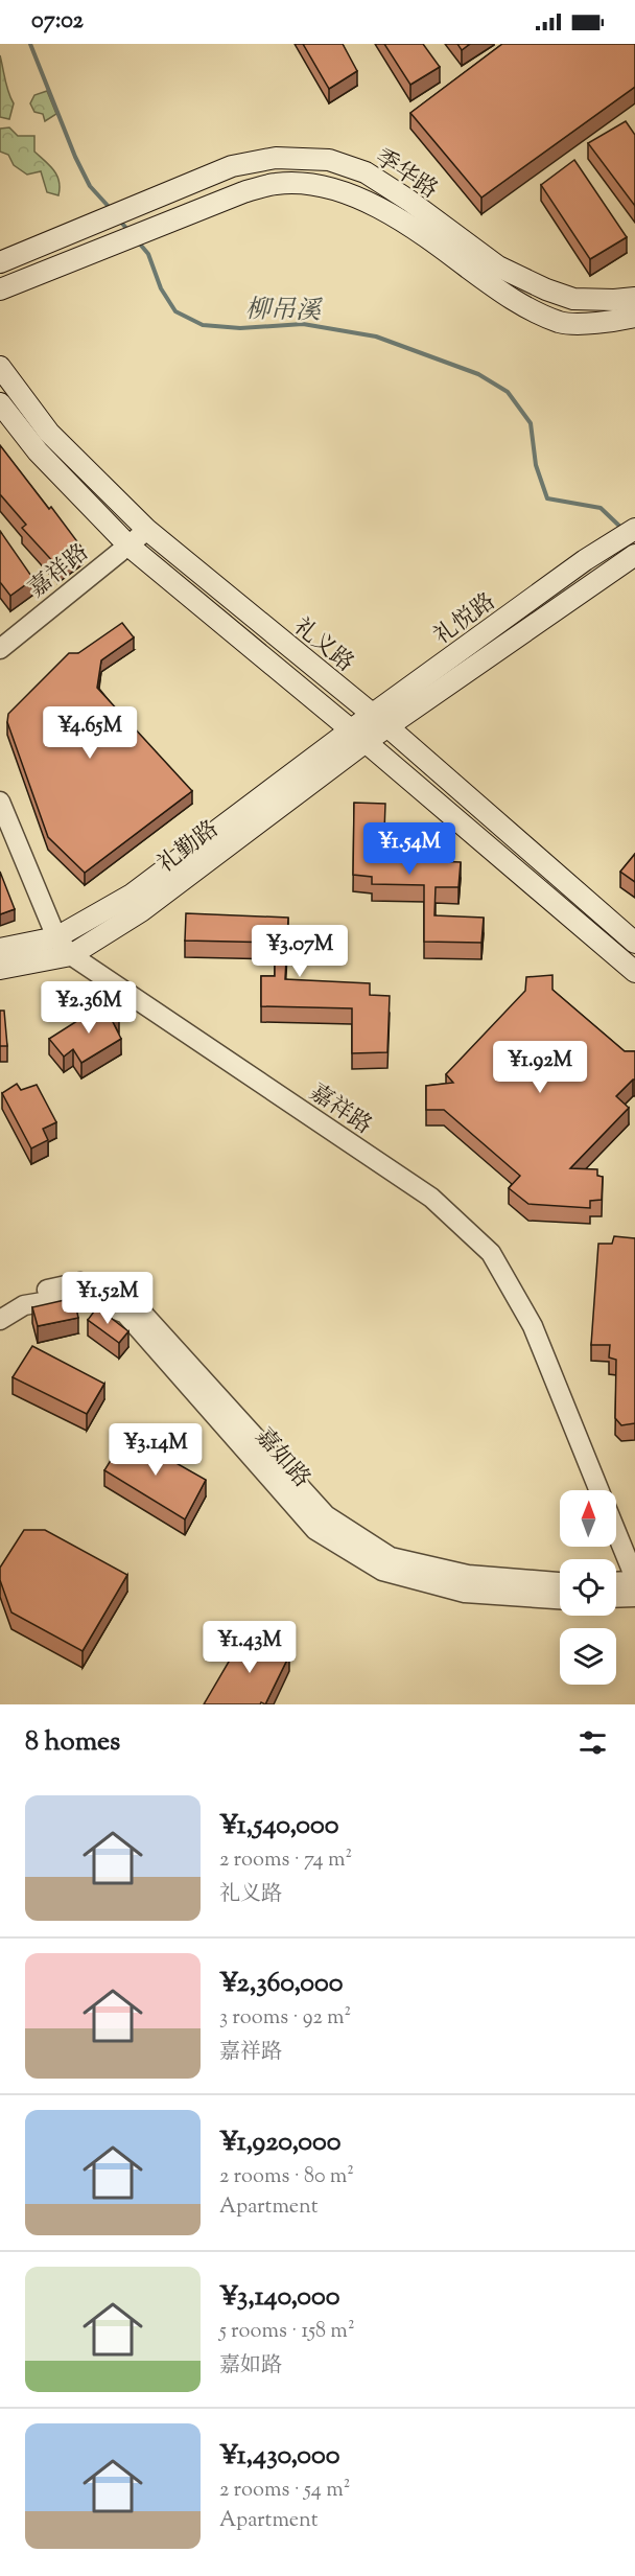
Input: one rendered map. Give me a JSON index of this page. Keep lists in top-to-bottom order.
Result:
{
  "streets": {
    "main road": [
      "季华路",
      "礼悦路",
      "礼义路",
      "礼勤路"
    ],
    "street": ["嘉祥路", "嘉如路"]
  },
  "crossings": [
    ["嘉祥路", "礼义路"],
    ["嘉祥路", "礼勤路"],
    ["礼悦路", "礼义路"],
    ["礼悦路", "礼勤路"],
    ["礼义路", "礼勤路"]
  ],
  "water": ["柳吊溪"],
  "north": "top",
  "page": {
    "status": "07:02",
    "price": [
      "¥4.65M",
      "¥1.54M",
      "¥3.07M",
      "¥2.36M",
      "¥1.92M",
      "¥1.52M",
      "¥3.14M",
      "¥1.43M"
    ],
    "heading": "8 homes",
    "list": [
      {
        "name": "¥1,540,000",
        "note": "2 rooms · 74 m² · 礼义路"
      },
      {
        "name": "¥2,360,000",
        "note": "3 rooms · 92 m² · 嘉祥路"
      },
      {
        "name": "¥1,920,000",
        "note": "2 rooms · 80 m² · Apartment"
      },
      {
        "name": "¥3,140,000",
        "note": "5 rooms · 158 m² · 嘉如路"
      },
      {
        "name": "¥1,430,000",
        "note": "2 rooms · 54 m² · Apartment"
      }
    ]
  }
}
